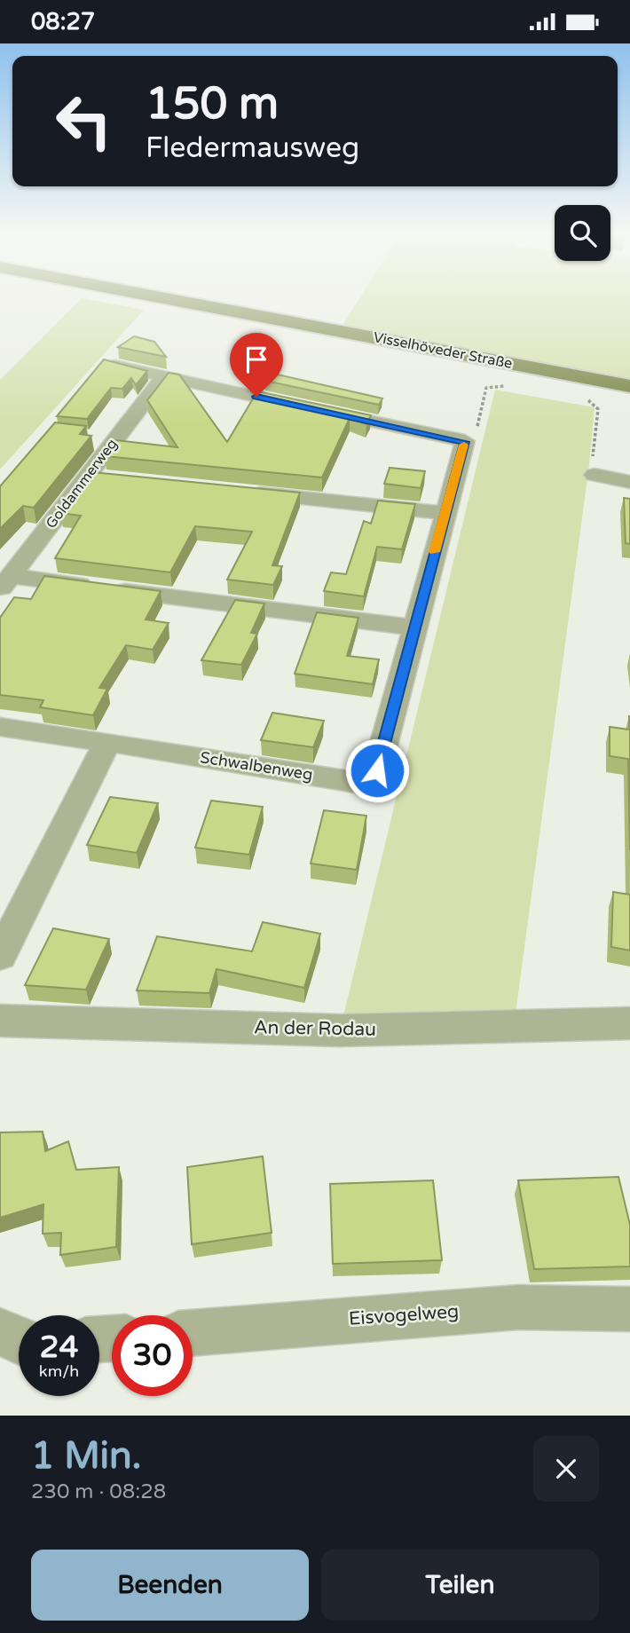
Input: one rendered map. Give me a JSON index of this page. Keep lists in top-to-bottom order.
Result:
{
  "streets": {
    "main road": ["Visselhöveder Straße"],
    "street": [
      "Goldammerweg",
      "Schwalbenweg",
      "An der Rodau",
      "Eisvogelweg"
    ]
  },
  "page": {
    "status": "08:27",
    "turn": ["150 m", "Fledermausweg"],
    "speed": "24 km/h",
    "limit": "30",
    "heading": ["1 Min.", "230 m · 08:28"],
    "buttons": ["Beenden", "Teilen"]
  }
}
